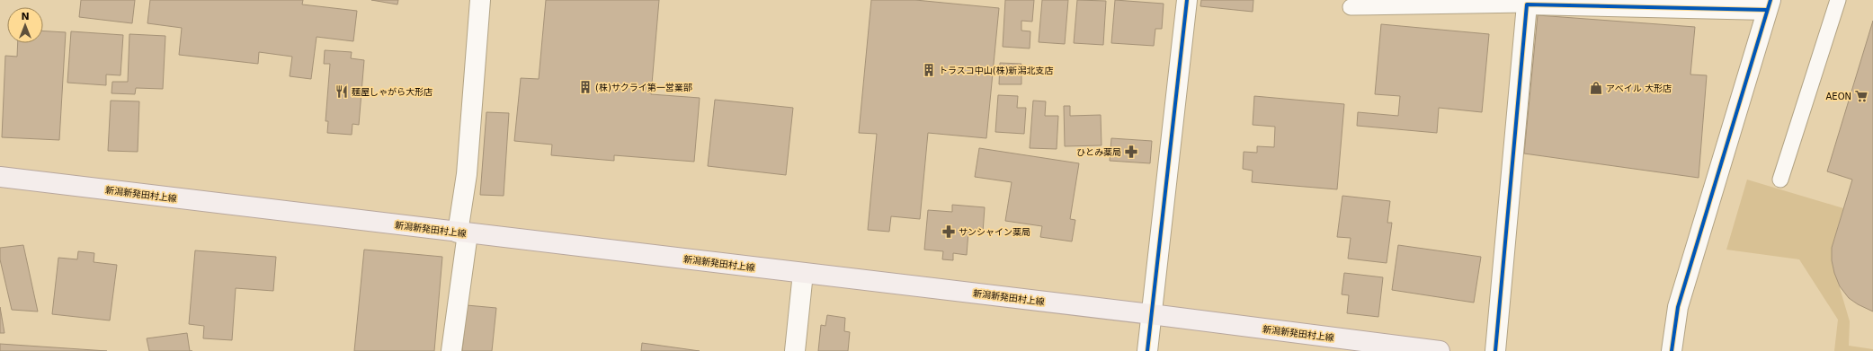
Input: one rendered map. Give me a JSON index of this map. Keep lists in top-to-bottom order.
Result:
{
  "streets": {
    "main road": ["新潟新発田村上線"]
  },
  "places": {
    "building": ["トラスコ中山(株)新潟北支店", "(株)サクライ第一営業部"],
    "shop": ["アベイル 大形店"],
    "restaurant": ["麵屋しゃがら大形店"],
    "supermarket": ["AEON"],
    "pharmacy": ["ひとみ薬局", "サンシャイン薬局"]
  },
  "north": "top"
}
